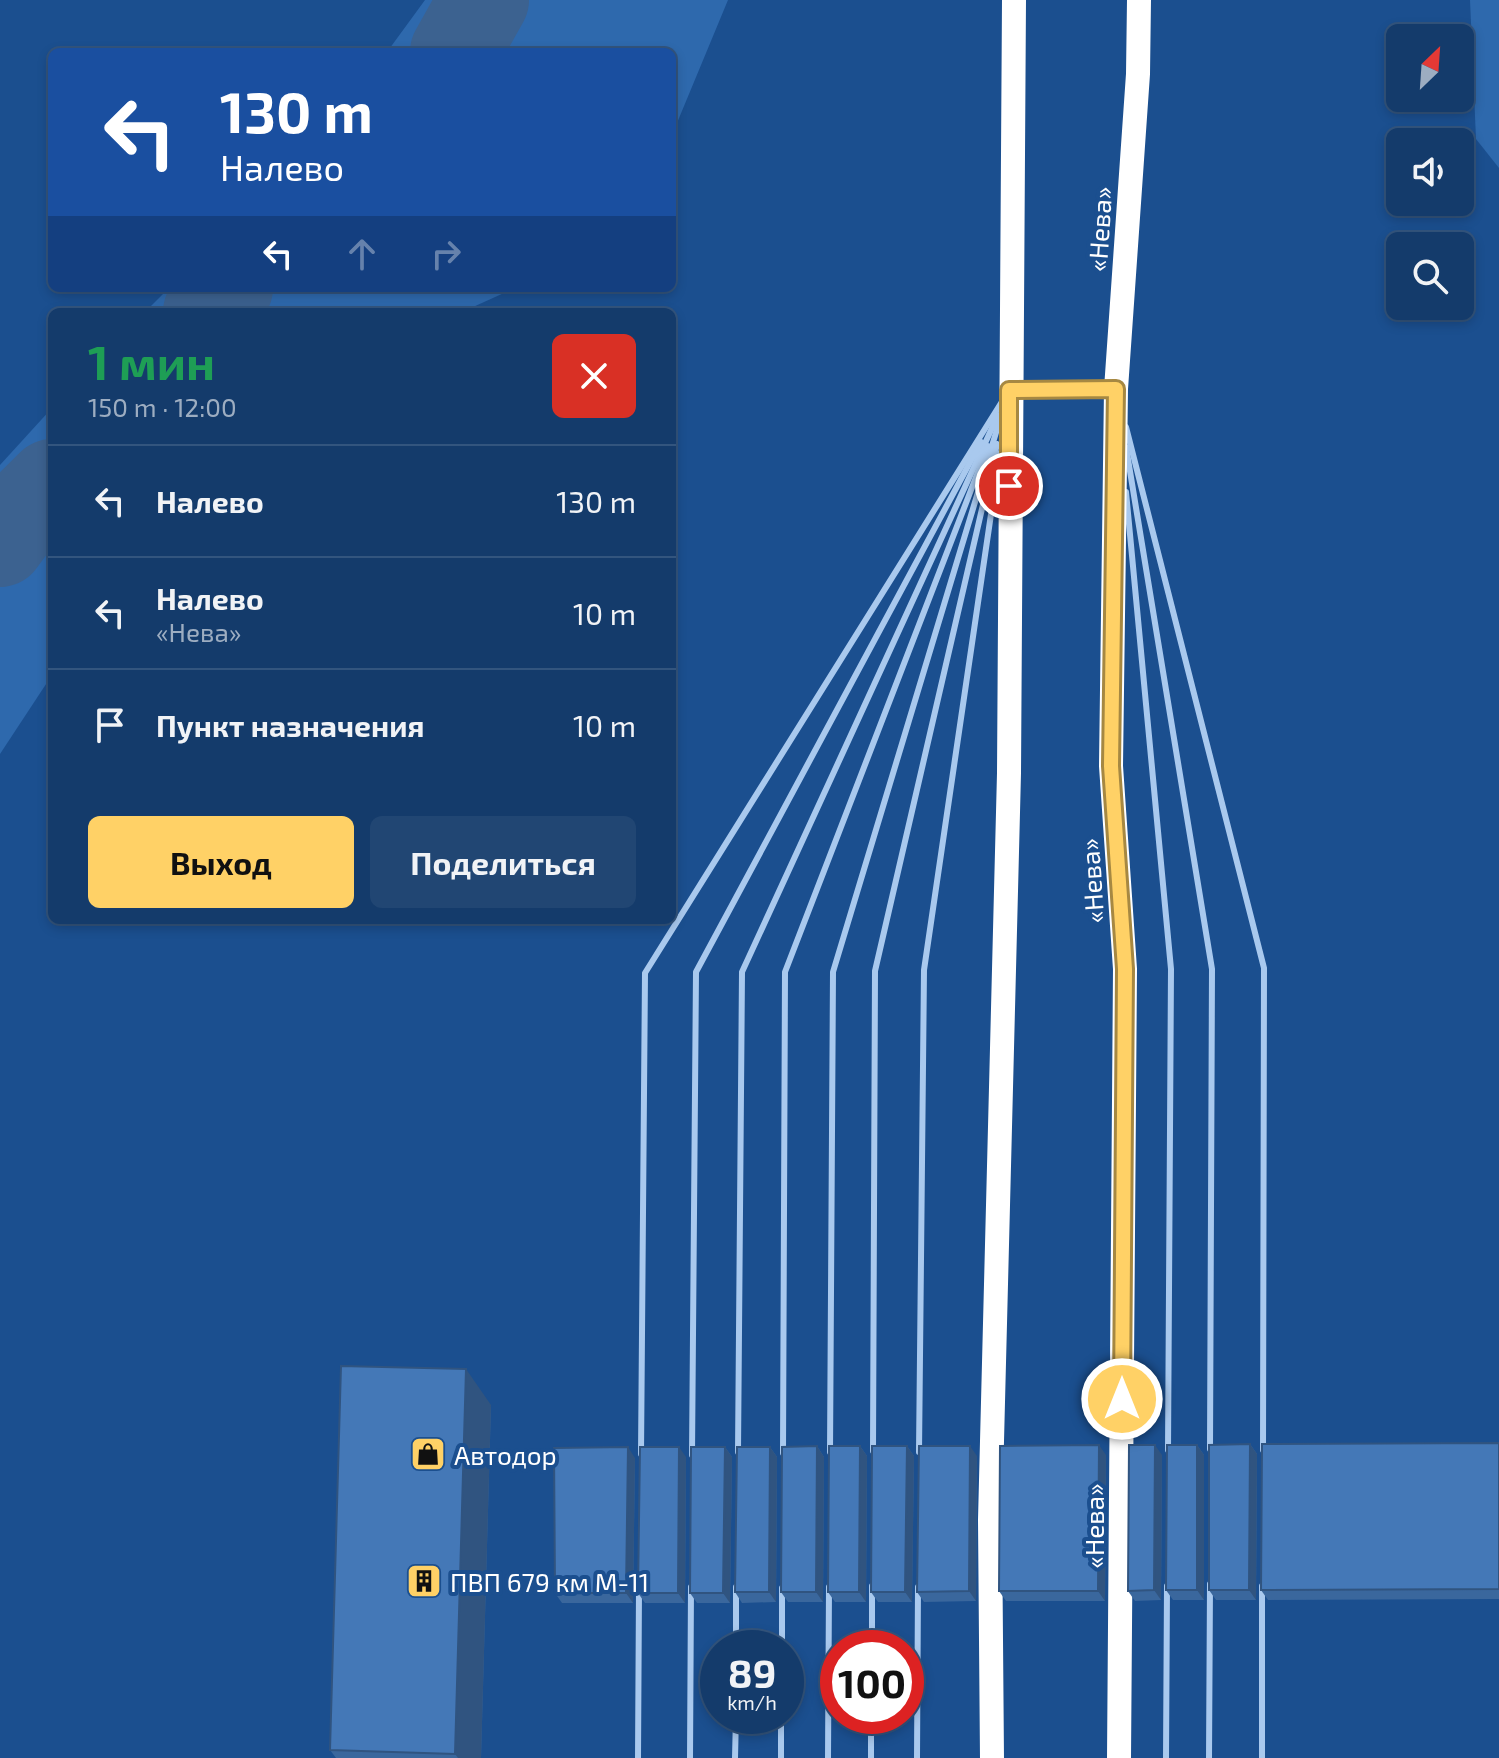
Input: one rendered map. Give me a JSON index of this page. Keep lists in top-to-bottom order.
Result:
{
  "streets": {
    "highway": ["«Нева»"]
  },
  "places": {
    "shop": ["Автодор"],
    "building": ["ПВП 679 км М-11"]
  },
  "north": "top right",
  "page": {
    "turn": ["130 m", "Налево"],
    "heading": ["1 мин", "150 m · 12:00"],
    "list": [
      {
        "name": "Налево",
        "value": "130 m"
      },
      {
        "name": "Налево",
        "note": "«Нева»",
        "value": "10 m"
      },
      {
        "name": "Пункт назначения",
        "value": "10 m"
      }
    ],
    "buttons": ["Выход", "Поделиться"],
    "speed": "89 km/h",
    "limit": "100"
  }
}
